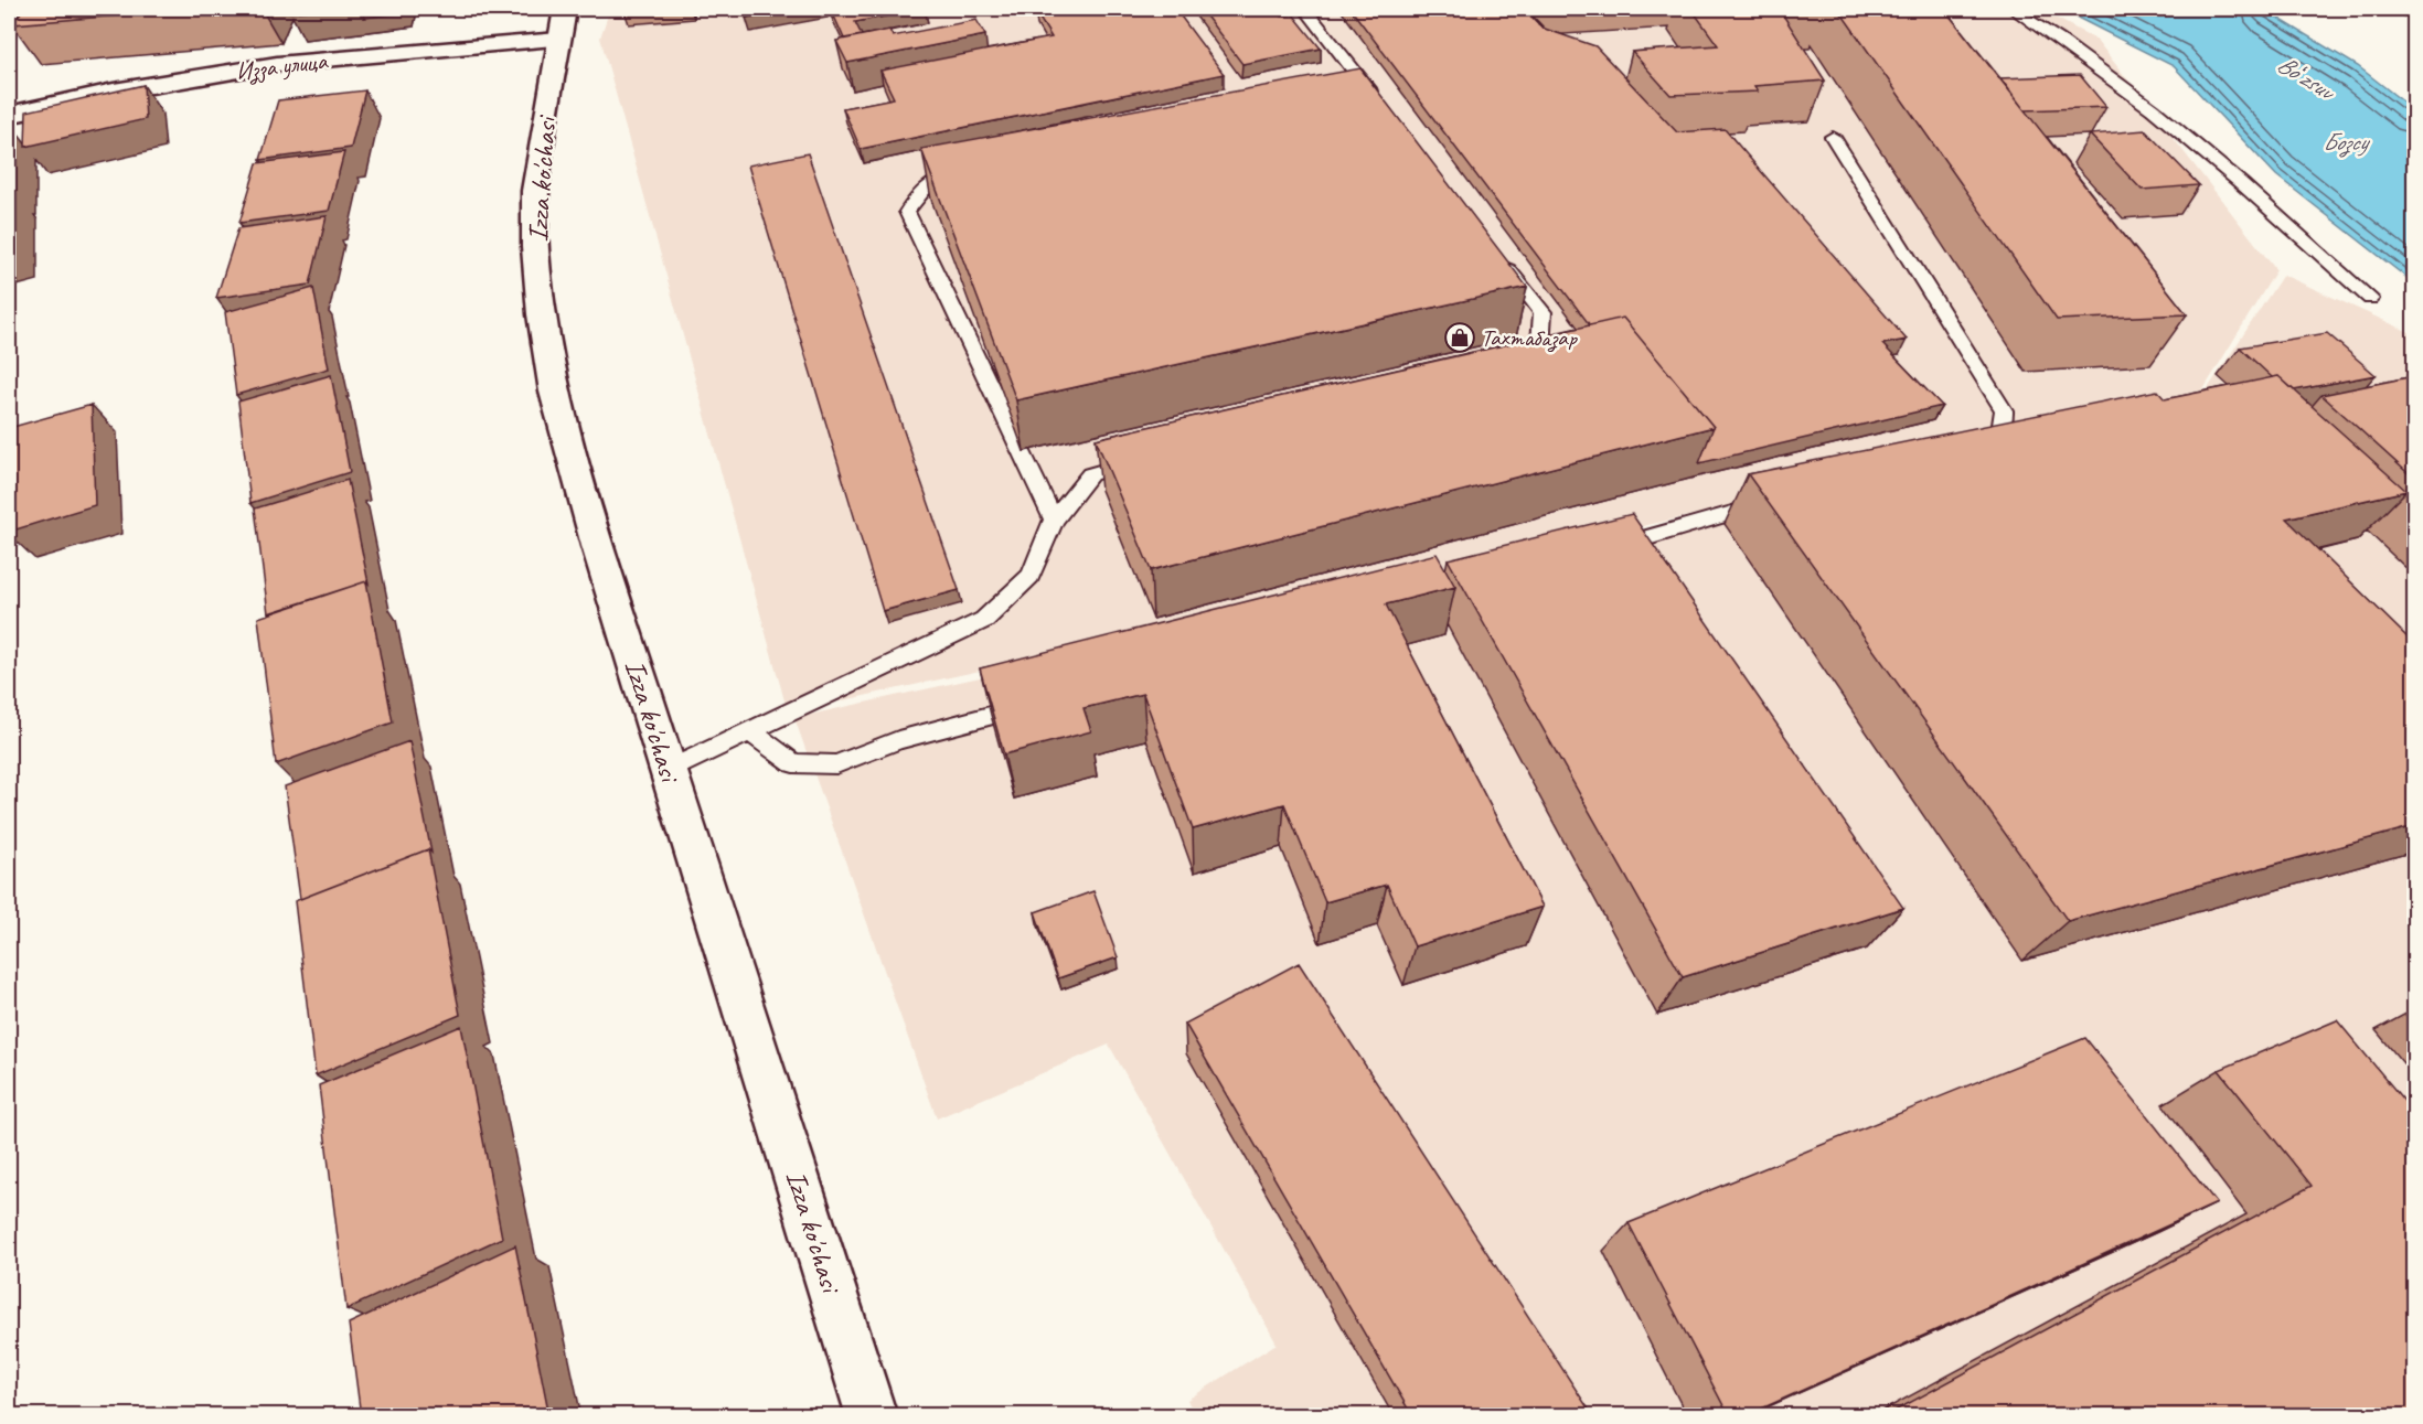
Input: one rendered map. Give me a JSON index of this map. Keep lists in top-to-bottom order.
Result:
{
  "streets": {
    "main road": ["Изза улица", "Izza ko'chasi"]
  },
  "crossings": [
    ["Изза улица", "Izza ko'chasi"]
  ],
  "water": ["Boʻzsuv", "Бозсу"],
  "places": {
    "shop": ["Тахтабазар"]
  }
}
